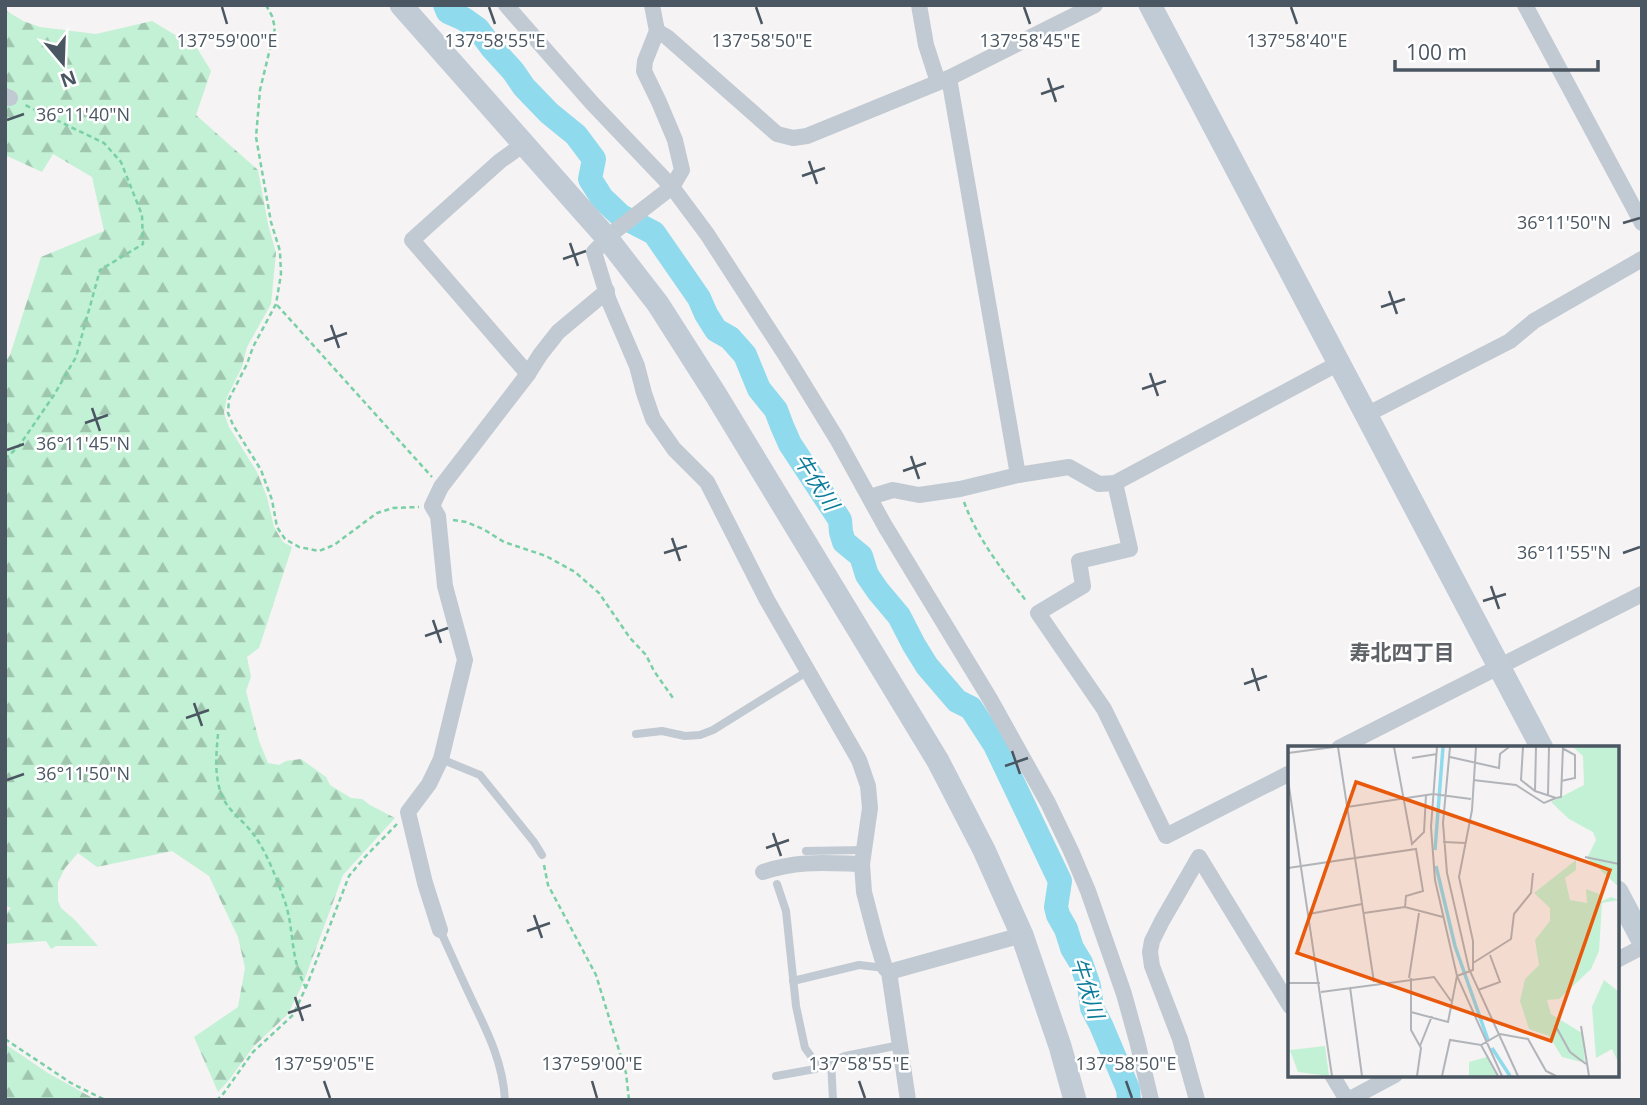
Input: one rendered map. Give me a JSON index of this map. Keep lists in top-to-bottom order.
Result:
{
  "districts": ["寿北四丁目"],
  "water": ["牛伏川"],
  "scale_bar": "100 m",
  "north": "bottom",
  "coordinates": [
    "137°59'00\"E",
    "137°58'55\"E",
    "137°58'50\"E",
    "137°58'45\"E",
    "137°58'40\"E",
    "36°11'40\"N",
    "36°11'50\"N",
    "36°11'45\"N",
    "36°11'55\"N",
    "137°59'05\"E"
  ]
}
